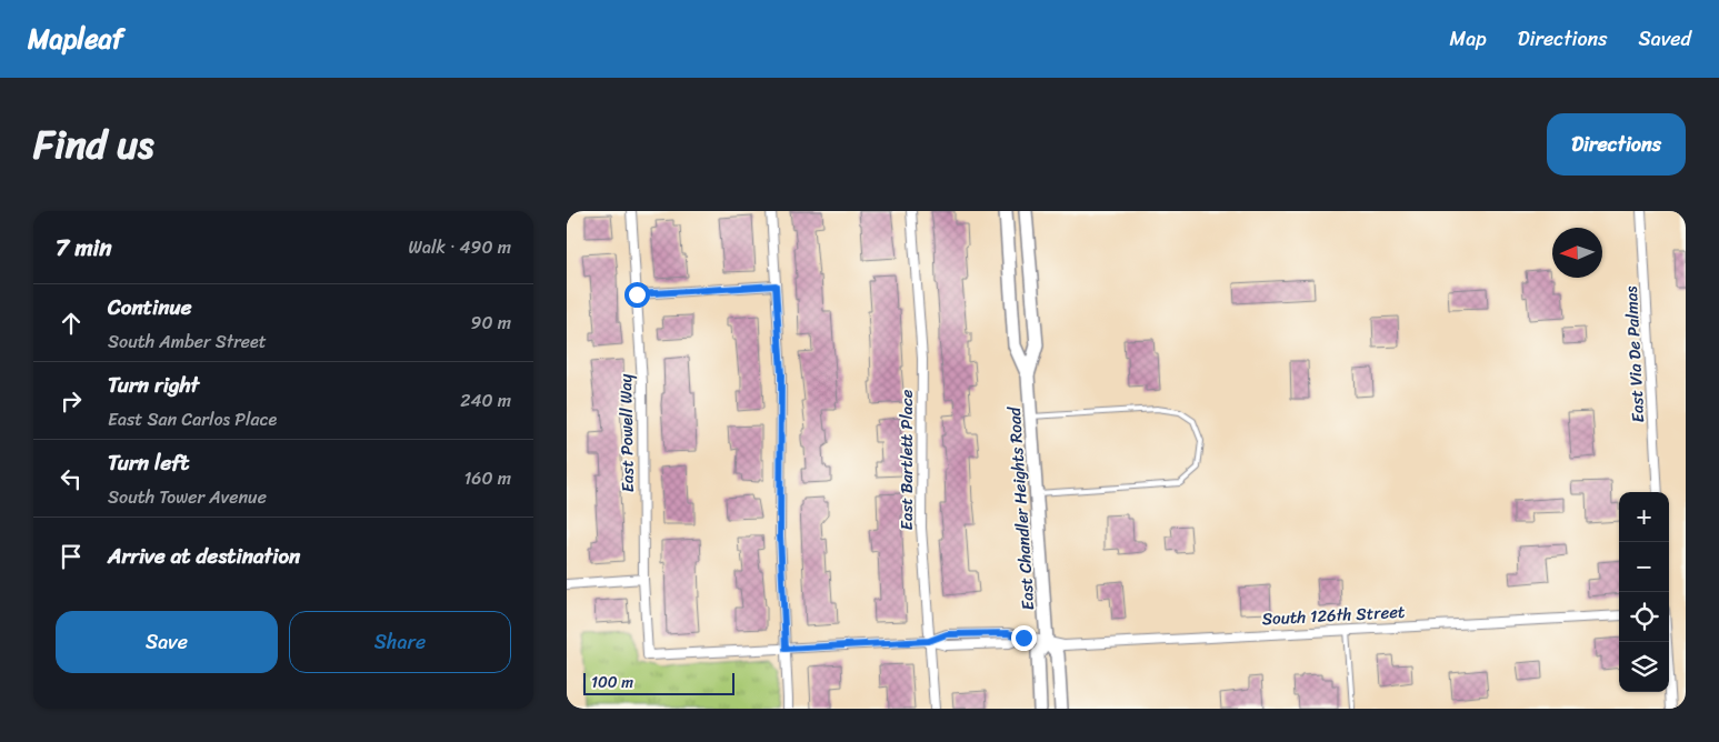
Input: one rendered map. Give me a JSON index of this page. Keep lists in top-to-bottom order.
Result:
{
  "streets": {
    "main road": ["East Chandler Heights Road"],
    "street": [
      "East Via De Palmas",
      "East Powell Way",
      "East Bartlett Place",
      "South 126th Street"
    ]
  },
  "crossings": [
    ["East Bartlett Place", "South 126th Street"],
    ["East Chandler Heights Road", "South 126th Street"]
  ],
  "scale_bar": "100 m",
  "north": "left",
  "page": {
    "header": "Mapleaf",
    "nav": ["Map", "Directions", "Saved"],
    "title": "Find us",
    "buttons": [
      "Directions",
      ["Save", "Share"]
    ],
    "heading": ["7 min", "Walk · 490 m"],
    "list": [
      ["Continue", "South Amber Street", "90 m"],
      ["Turn right", "East San Carlos Place", "240 m"],
      ["Turn left", "South Tower Avenue", "160 m"],
      "Arrive at destination"
    ],
    "map_buttons": ["+", "−"],
    "scale": "100 m"
  }
}
